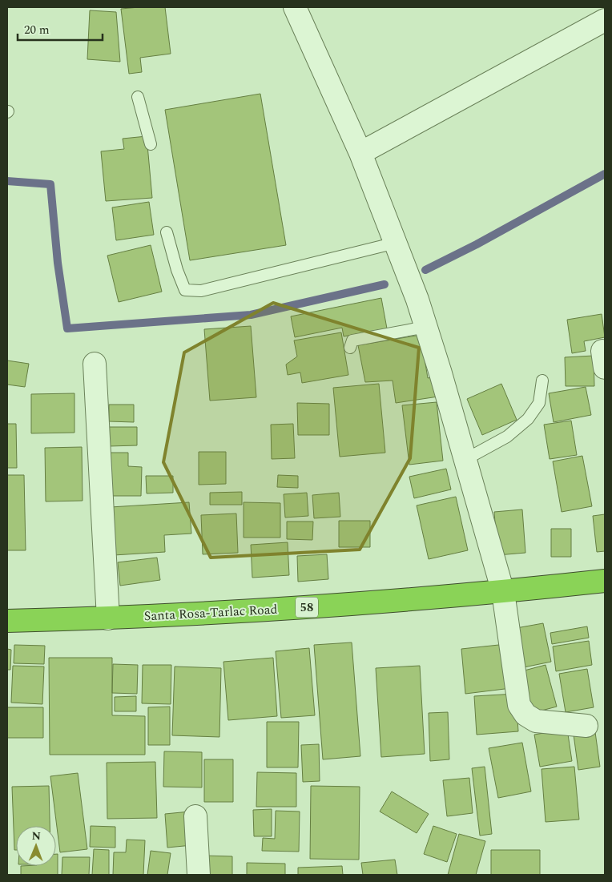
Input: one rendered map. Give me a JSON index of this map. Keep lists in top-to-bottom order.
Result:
{
  "streets": {
    "highway": ["58", "Santa Rosa-Tarlac Road"]
  },
  "scale_bar": "20 m",
  "north": "top"
}
